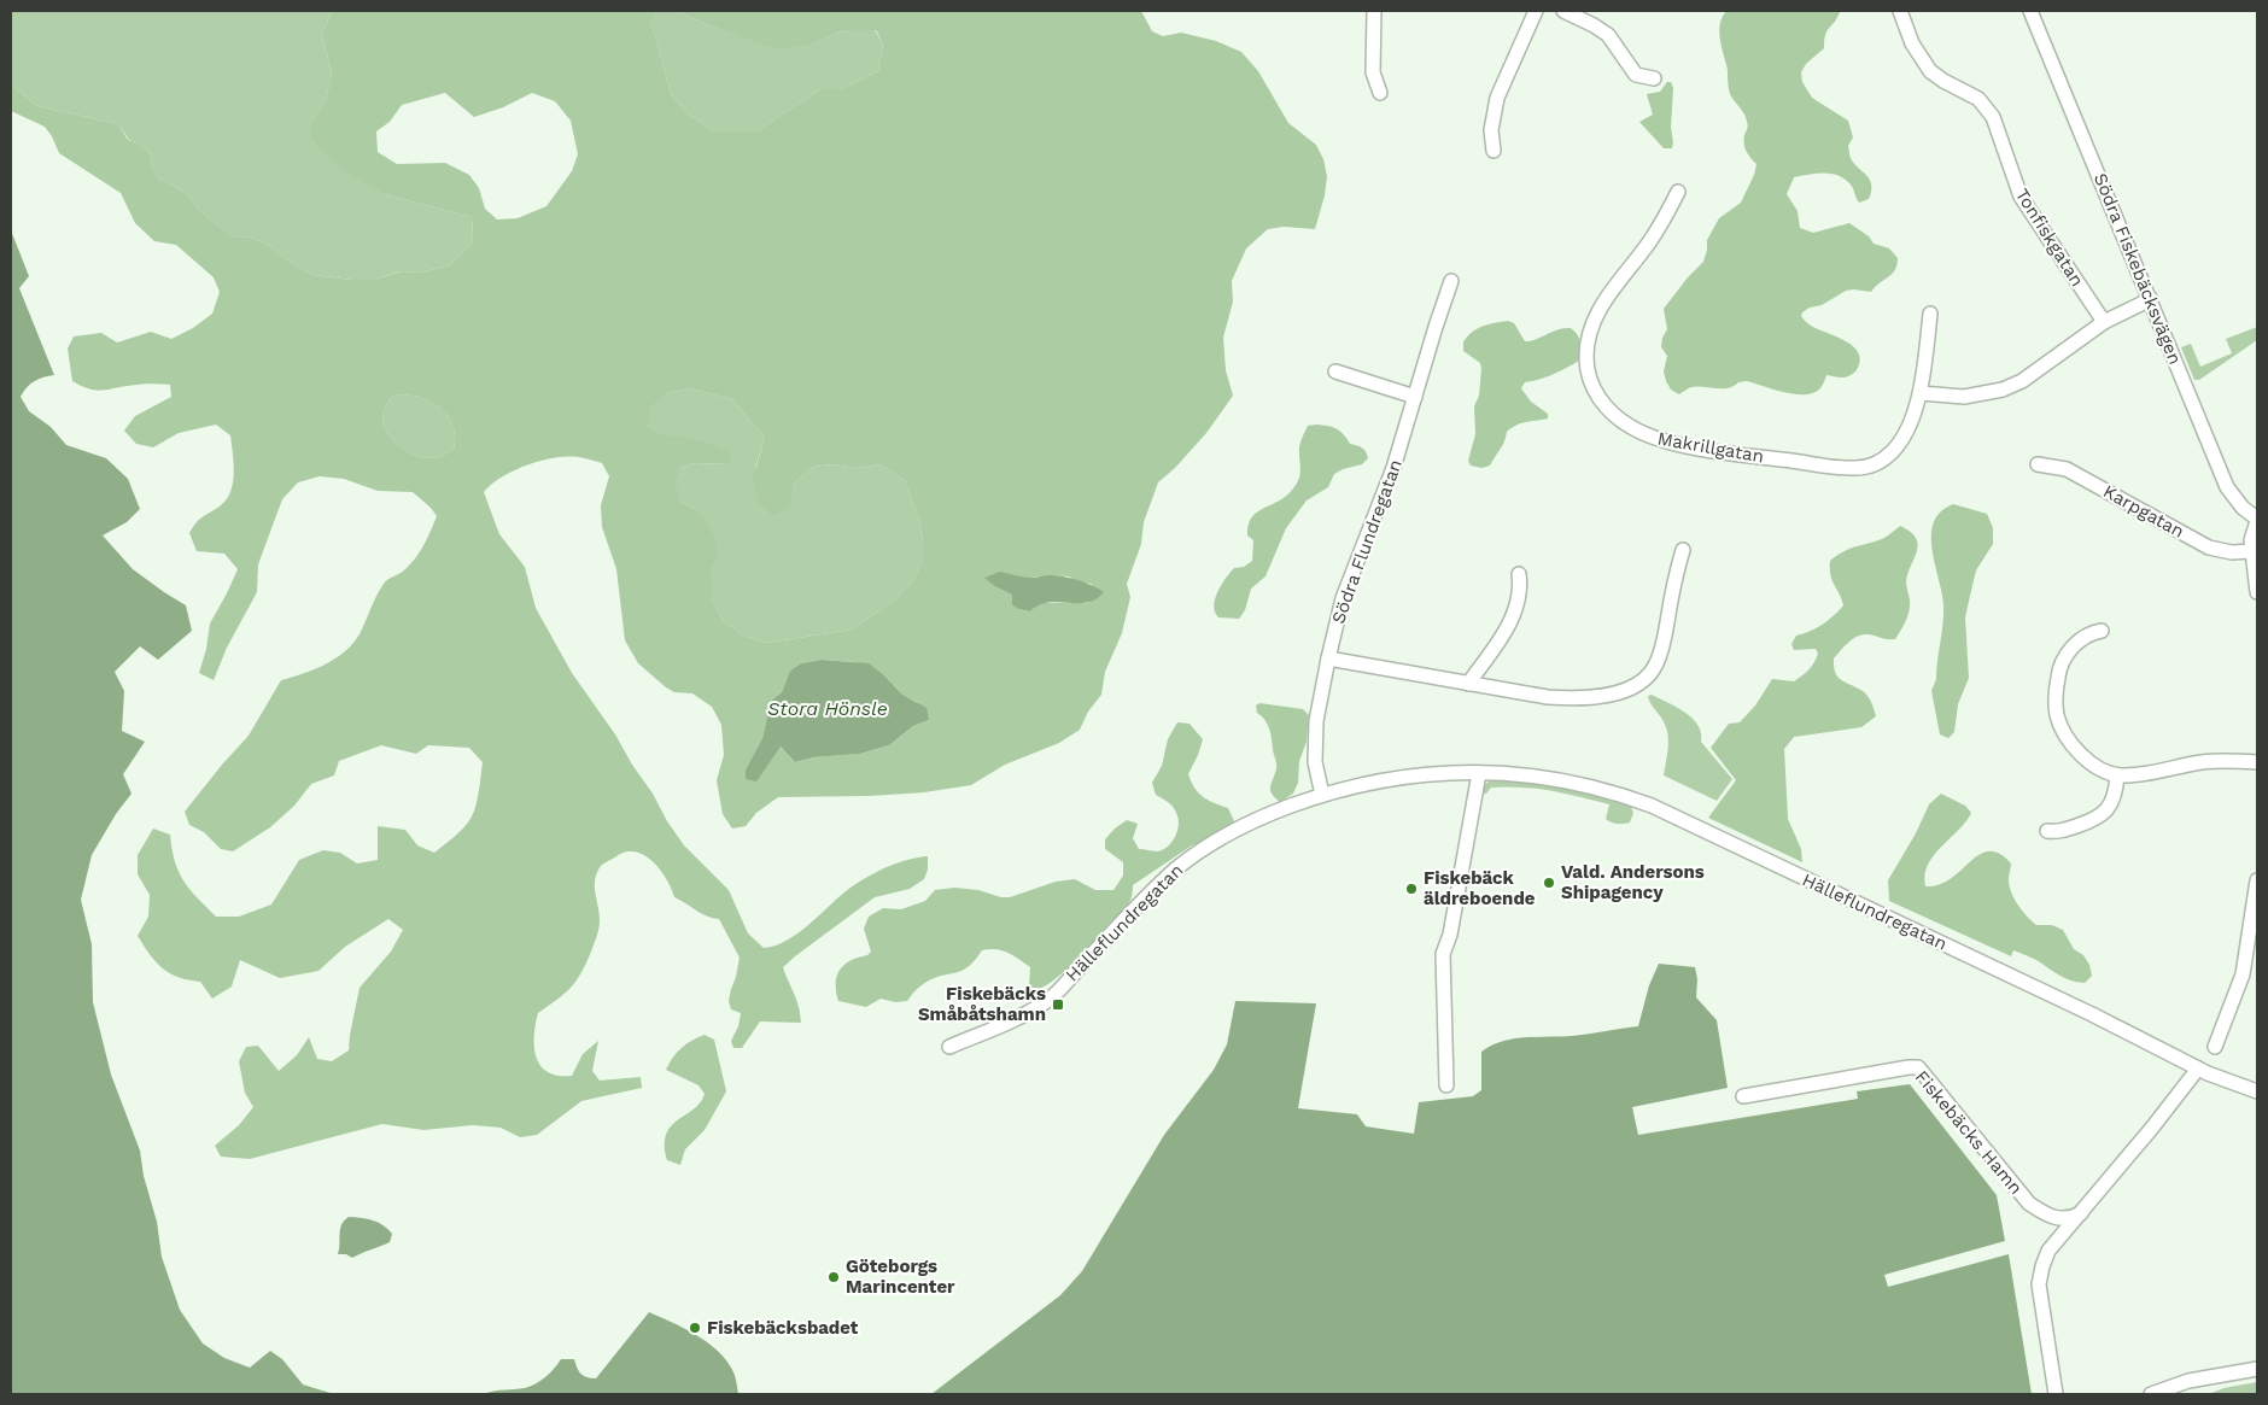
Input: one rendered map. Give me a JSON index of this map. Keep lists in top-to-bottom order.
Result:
{
  "streets": {
    "street": [
      "Tonfiskgatan",
      "Södra Fiskebäcksvägen",
      "Makrillgatan",
      "Karpgatan",
      "Södra Flundregatan",
      "Hälleflundregatan",
      "Fiskebäcks Hamn"
    ]
  },
  "crossings": [
    ["Södra Fiskebäcksvägen", "Karpgatan"],
    ["Södra Flundregatan", "Hälleflundregatan"]
  ],
  "water": ["Stora Hönsle"],
  "places": {
    "other": [
      "Vald. Andersons Shipagency",
      "Fiskebäck äldreboende",
      "Göteborgs Marincenter",
      "Fiskebäcksbadet"
    ],
    "transit": ["Fiskebäcks Småbåtshamn"]
  }
}
